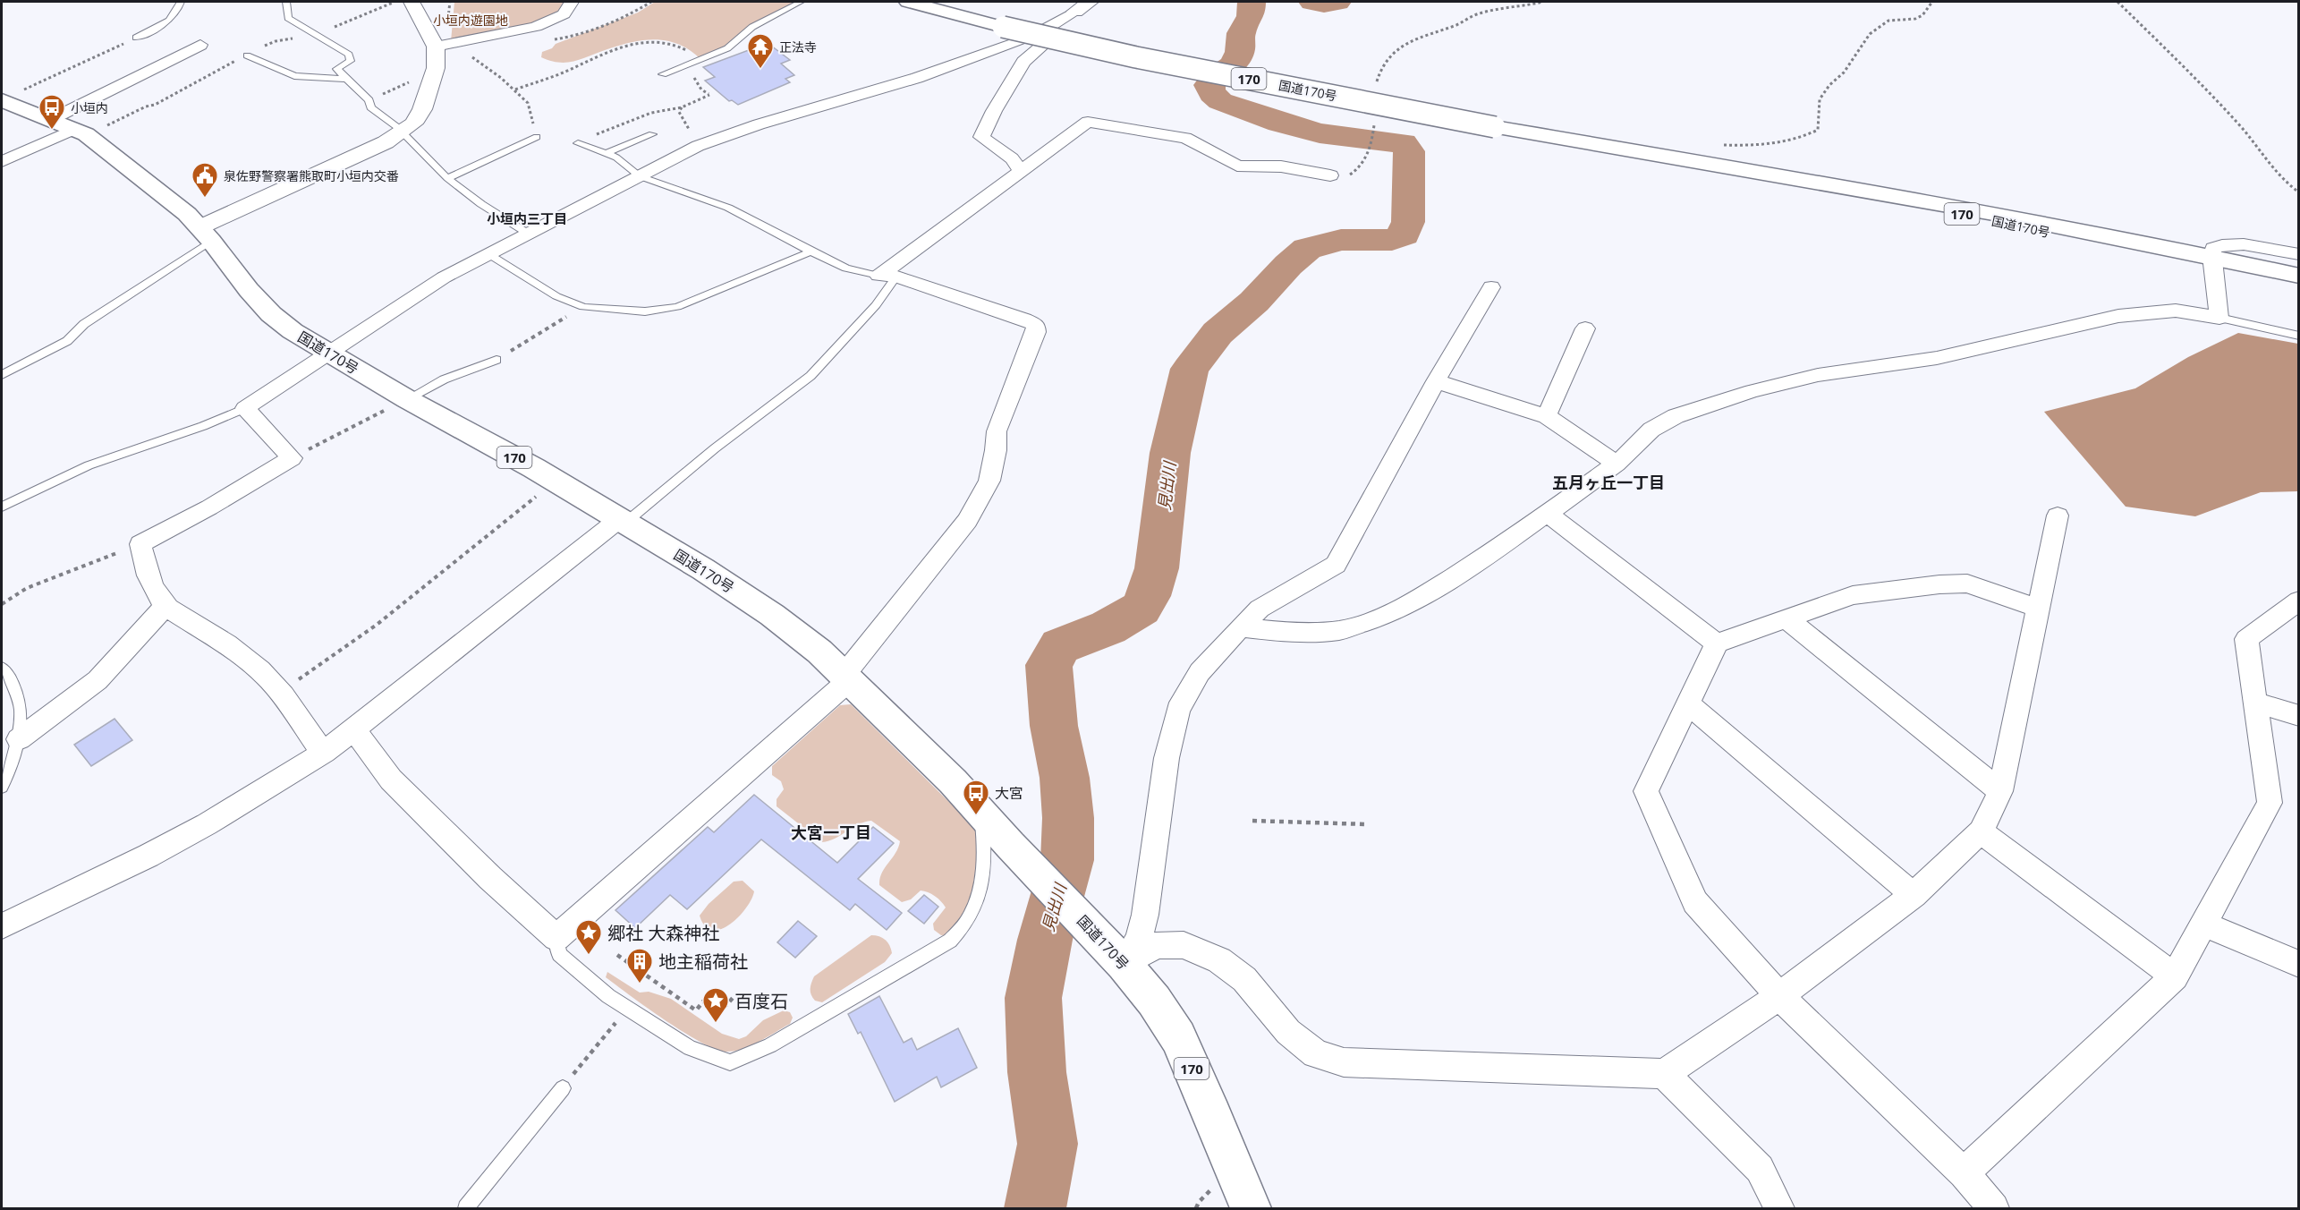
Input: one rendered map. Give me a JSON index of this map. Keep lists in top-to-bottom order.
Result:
{
  "streets": {
    "highway": ["170", "国道170号"]
  },
  "districts": ["小垣内三丁目", "五月ヶ丘一丁目", "大宮一丁目"],
  "water": ["見出川"],
  "parks": ["小垣内遊園地"],
  "places": {
    "temple": ["正法寺"],
    "bus stop": ["小垣内", "大宮"],
    "public building": ["泉佐野警察署熊取町小垣内交番"],
    "place": ["郷社 大森神社", "百度石"],
    "building": ["地主稲荷社"]
  }
}
